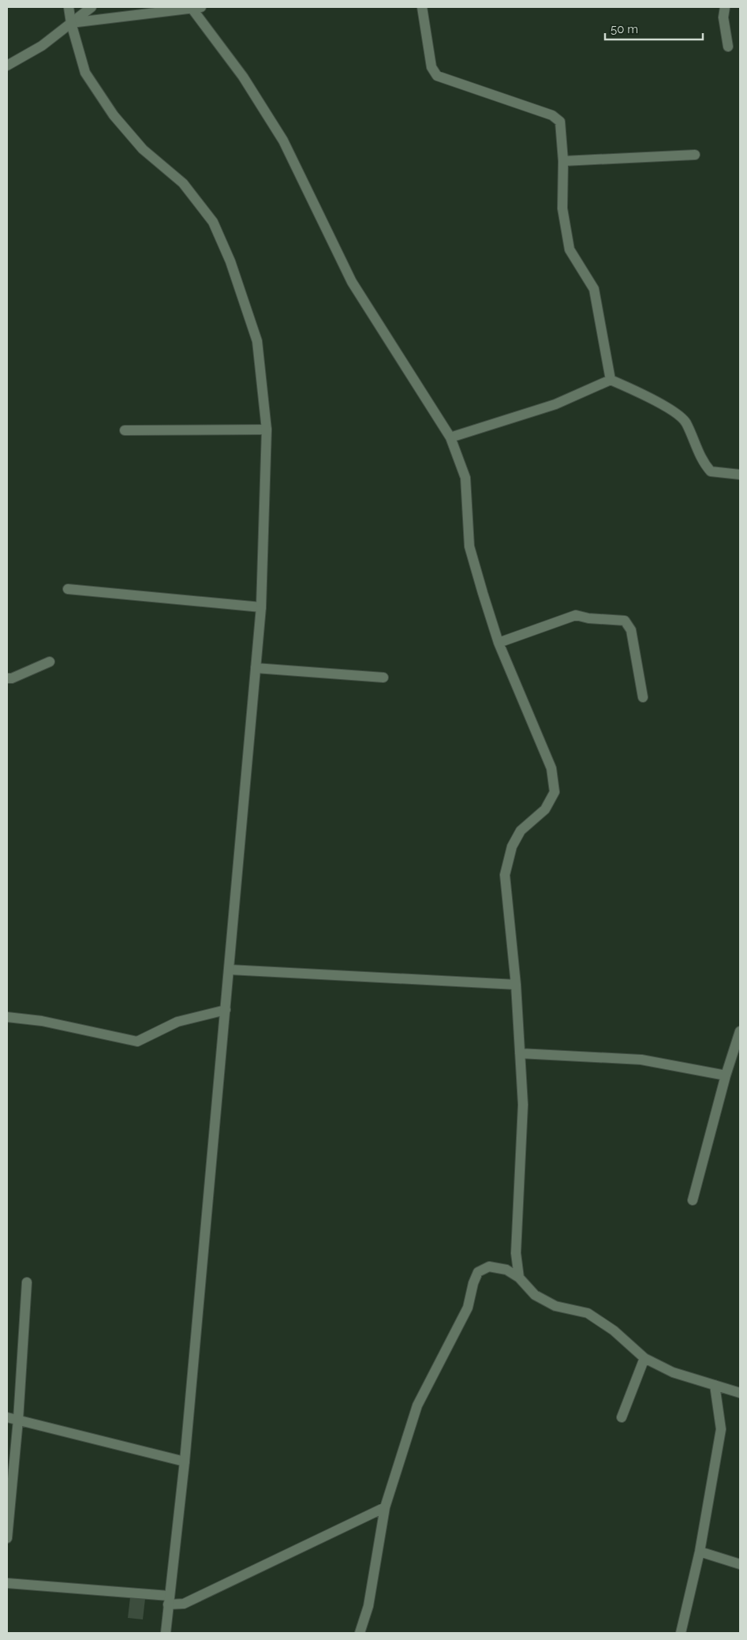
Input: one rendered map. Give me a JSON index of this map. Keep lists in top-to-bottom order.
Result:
{
  "scale_bar": "50 m"
}
